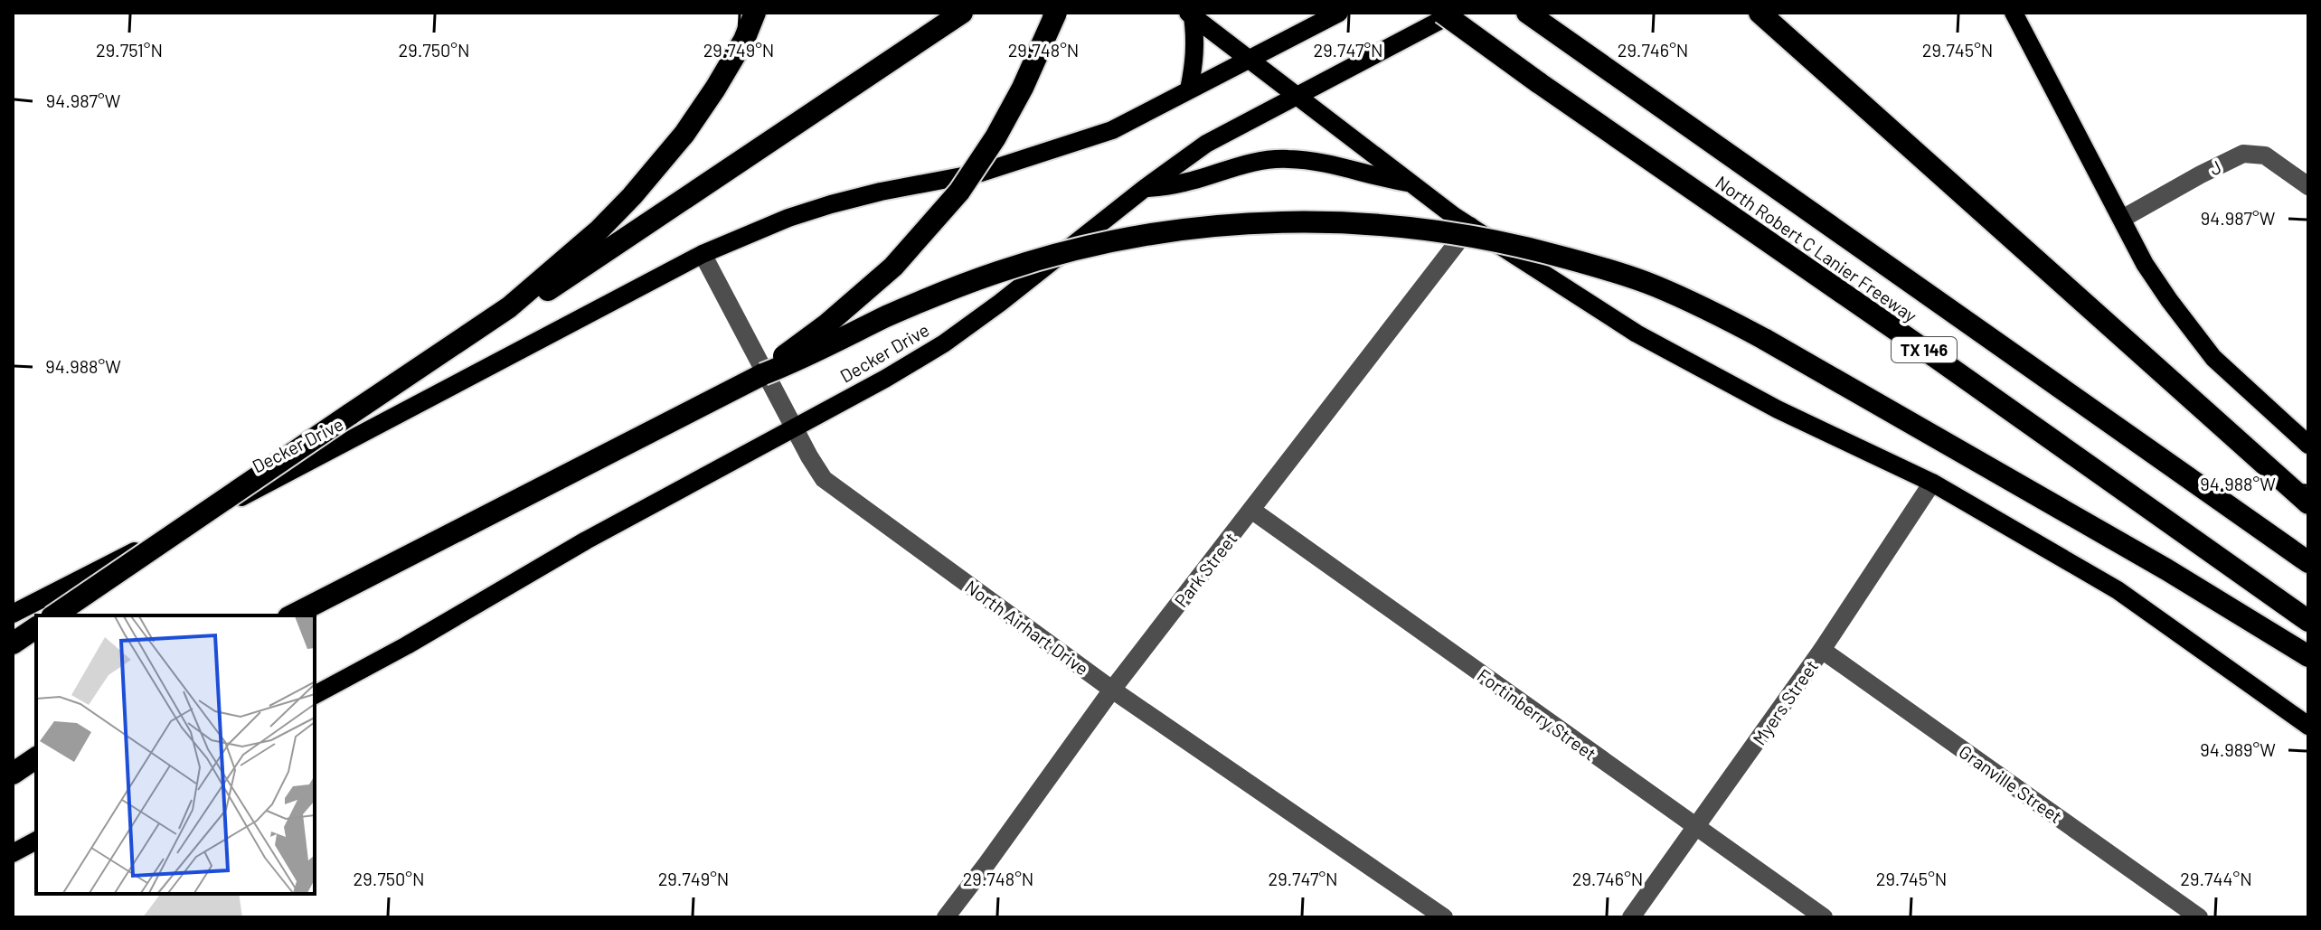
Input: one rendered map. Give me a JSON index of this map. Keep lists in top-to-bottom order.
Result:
{
  "streets": {
    "highway": ["North Robert C Lanier Freeway", "TX 146", "Decker Drive"],
    "street": [
      "J",
      "Park Street",
      "North Airhart Drive",
      "Myers Street",
      "Fortinberry Street",
      "Granville Street"
    ]
  },
  "crossings": [
    ["Decker Drive", "North Airhart Drive"],
    ["Park Street", "North Airhart Drive"],
    ["Park Street", "Fortinberry Street"],
    ["Myers Street", "Fortinberry Street"],
    ["Myers Street", "Granville Street"]
  ],
  "coordinates": [
    "29.751°N",
    "29.750°N",
    "29.749°N",
    "29.748°N",
    "29.747°N",
    "29.746°N",
    "29.745°N",
    "94.987°W",
    "94.988°W",
    "94.989°W",
    "29.744°N"
  ]
}
